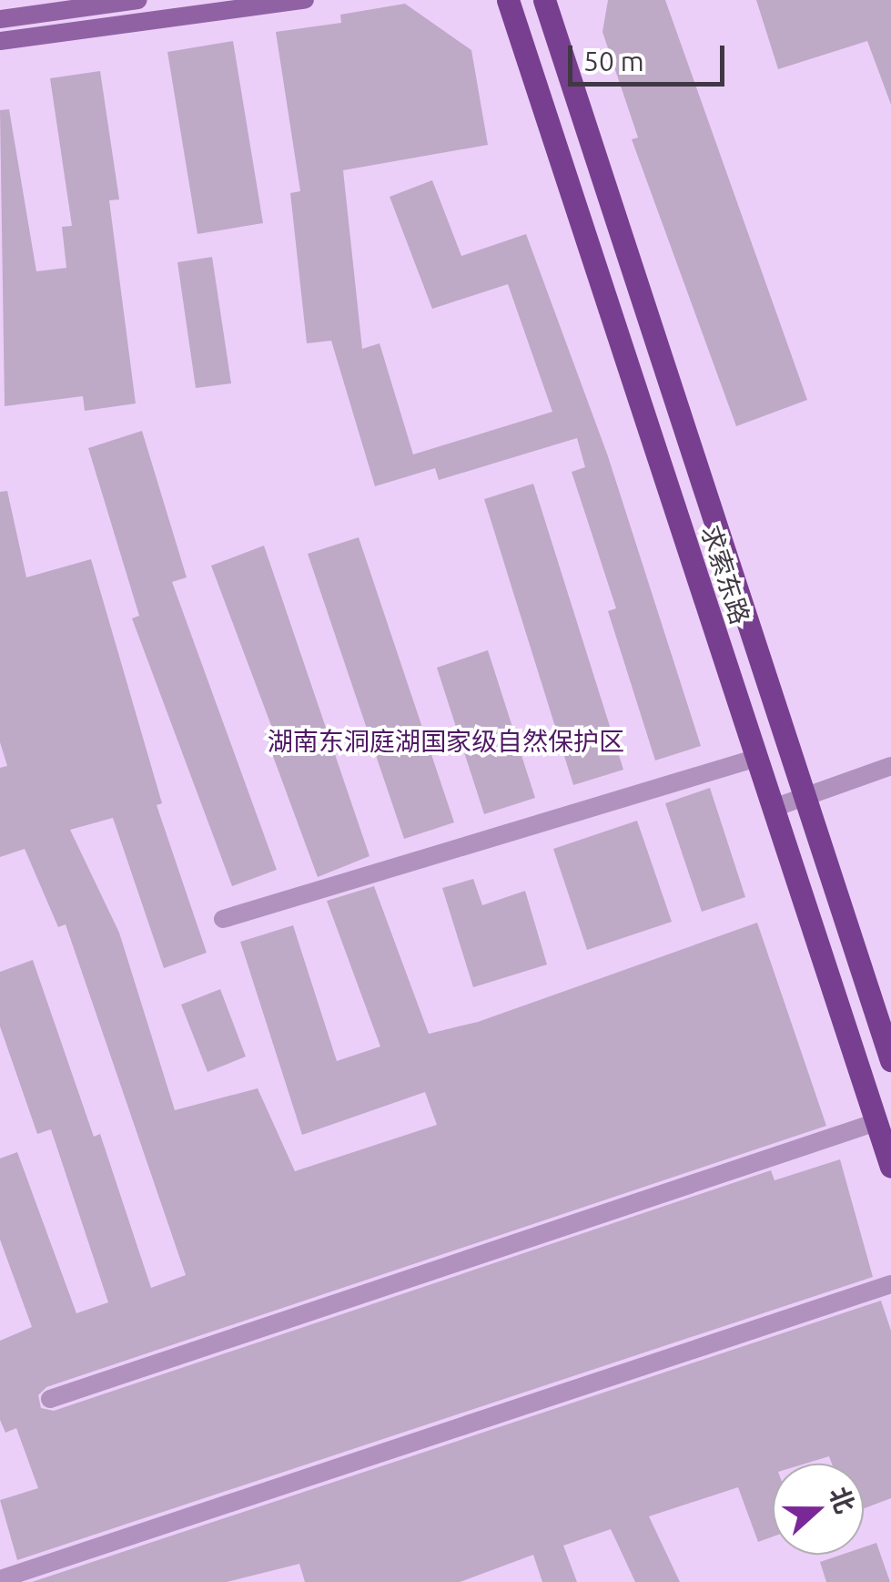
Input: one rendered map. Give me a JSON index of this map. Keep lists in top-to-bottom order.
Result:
{
  "streets": {
    "main road": ["求索东路"]
  },
  "parks": ["湖南东洞庭湖国家级自然保护区"],
  "scale_bar": "50 m",
  "north": "right"
}
